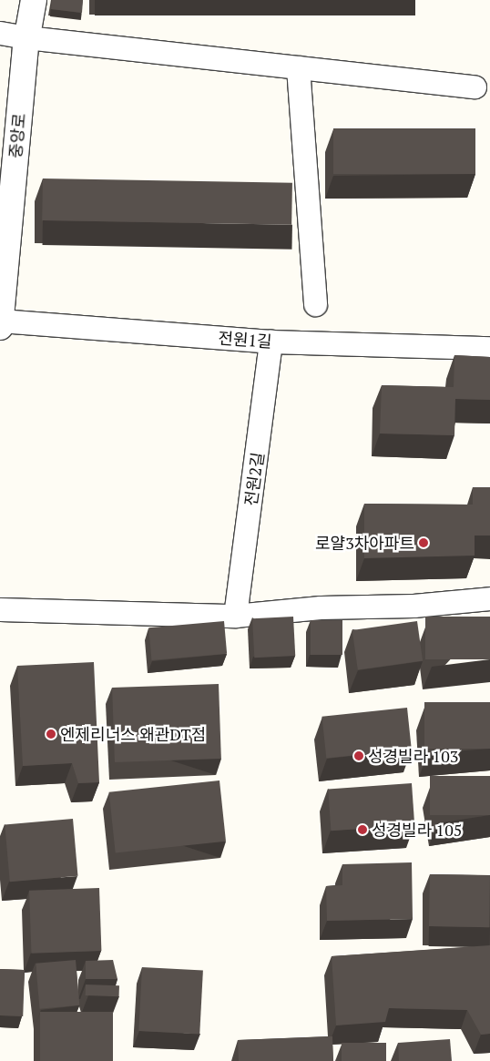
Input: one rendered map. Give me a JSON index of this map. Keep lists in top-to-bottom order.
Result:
{
  "streets": {
    "street": ["중앙로", "전원1길", "전원2길"]
  },
  "crossings": [
    ["중앙로", "전원1길"],
    ["전원1길", "전원2길"]
  ],
  "places": [
    "로얄3차아파트",
    "엔제리너스 왜관DT점",
    "성경빌라 103",
    "성경빌라 105"
  ]
}
